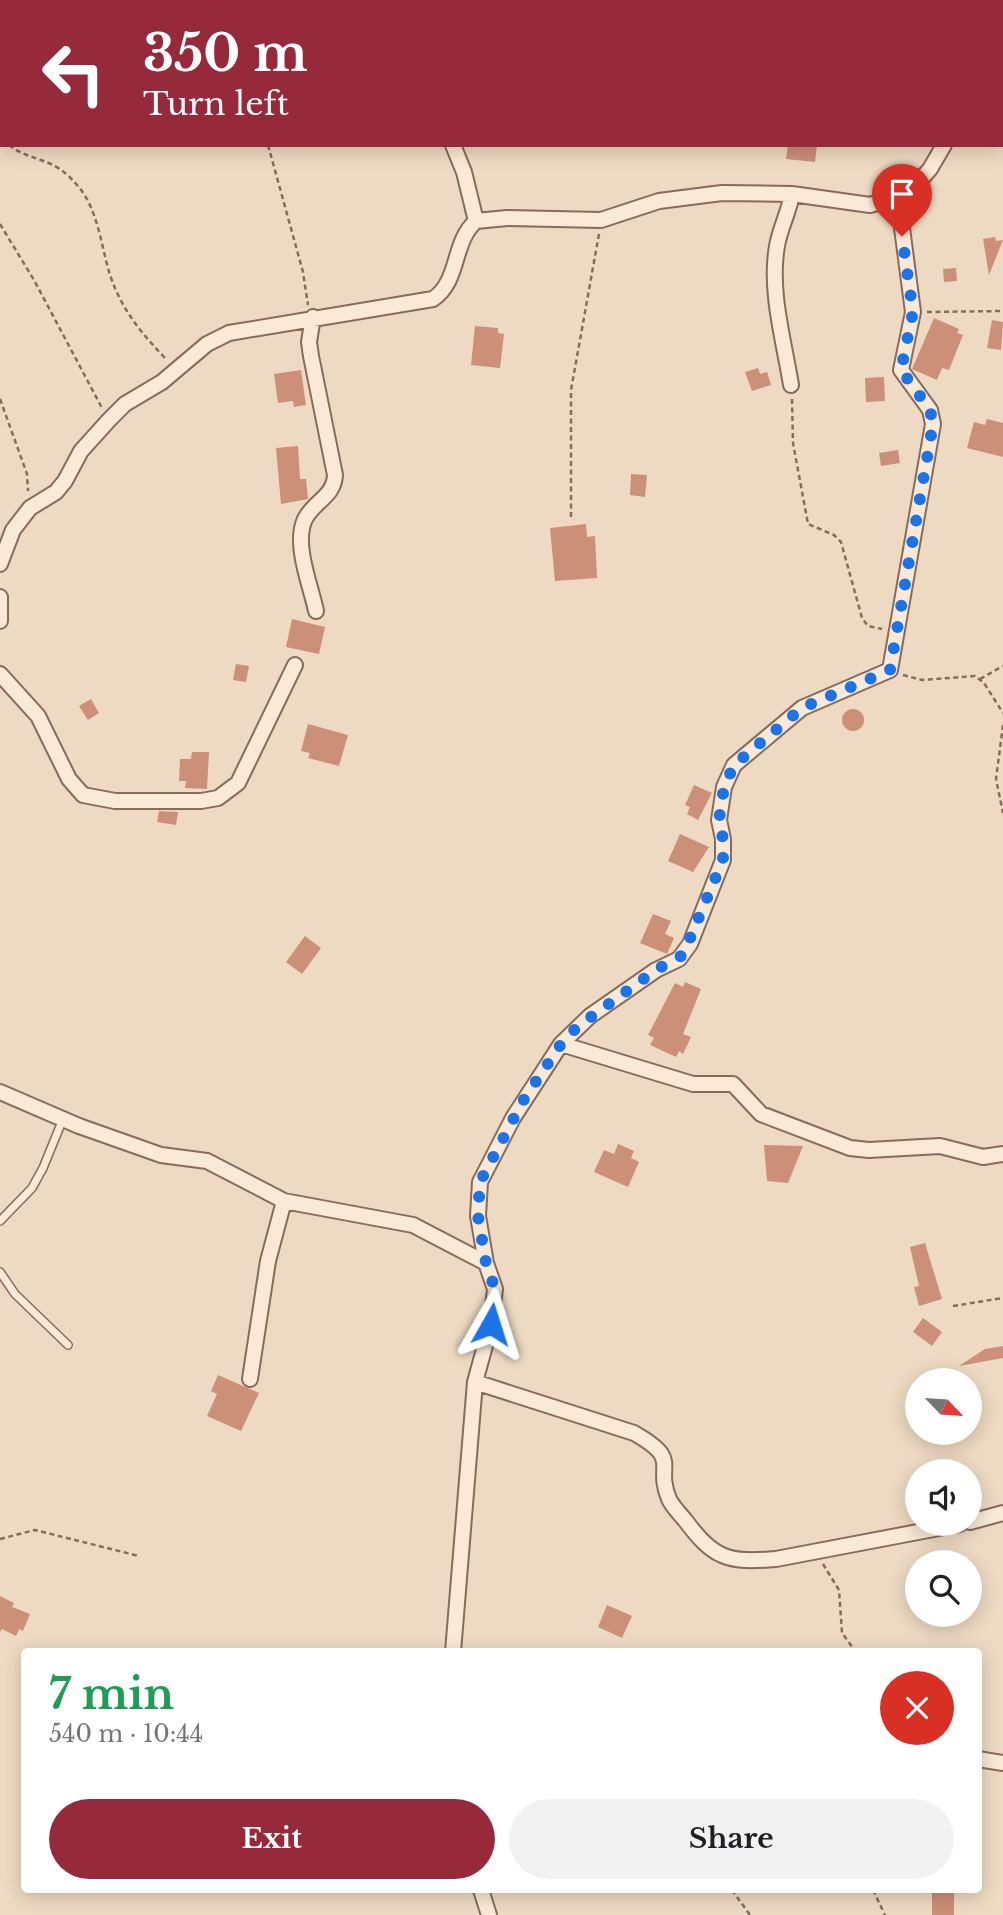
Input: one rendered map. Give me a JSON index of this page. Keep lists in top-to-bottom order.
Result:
{
  "north": "bottom right",
  "page": {
    "turn": ["350 m", "Turn left"],
    "heading": ["7 min", "540 m · 10:44"],
    "buttons": ["Exit", "Share"]
  }
}
